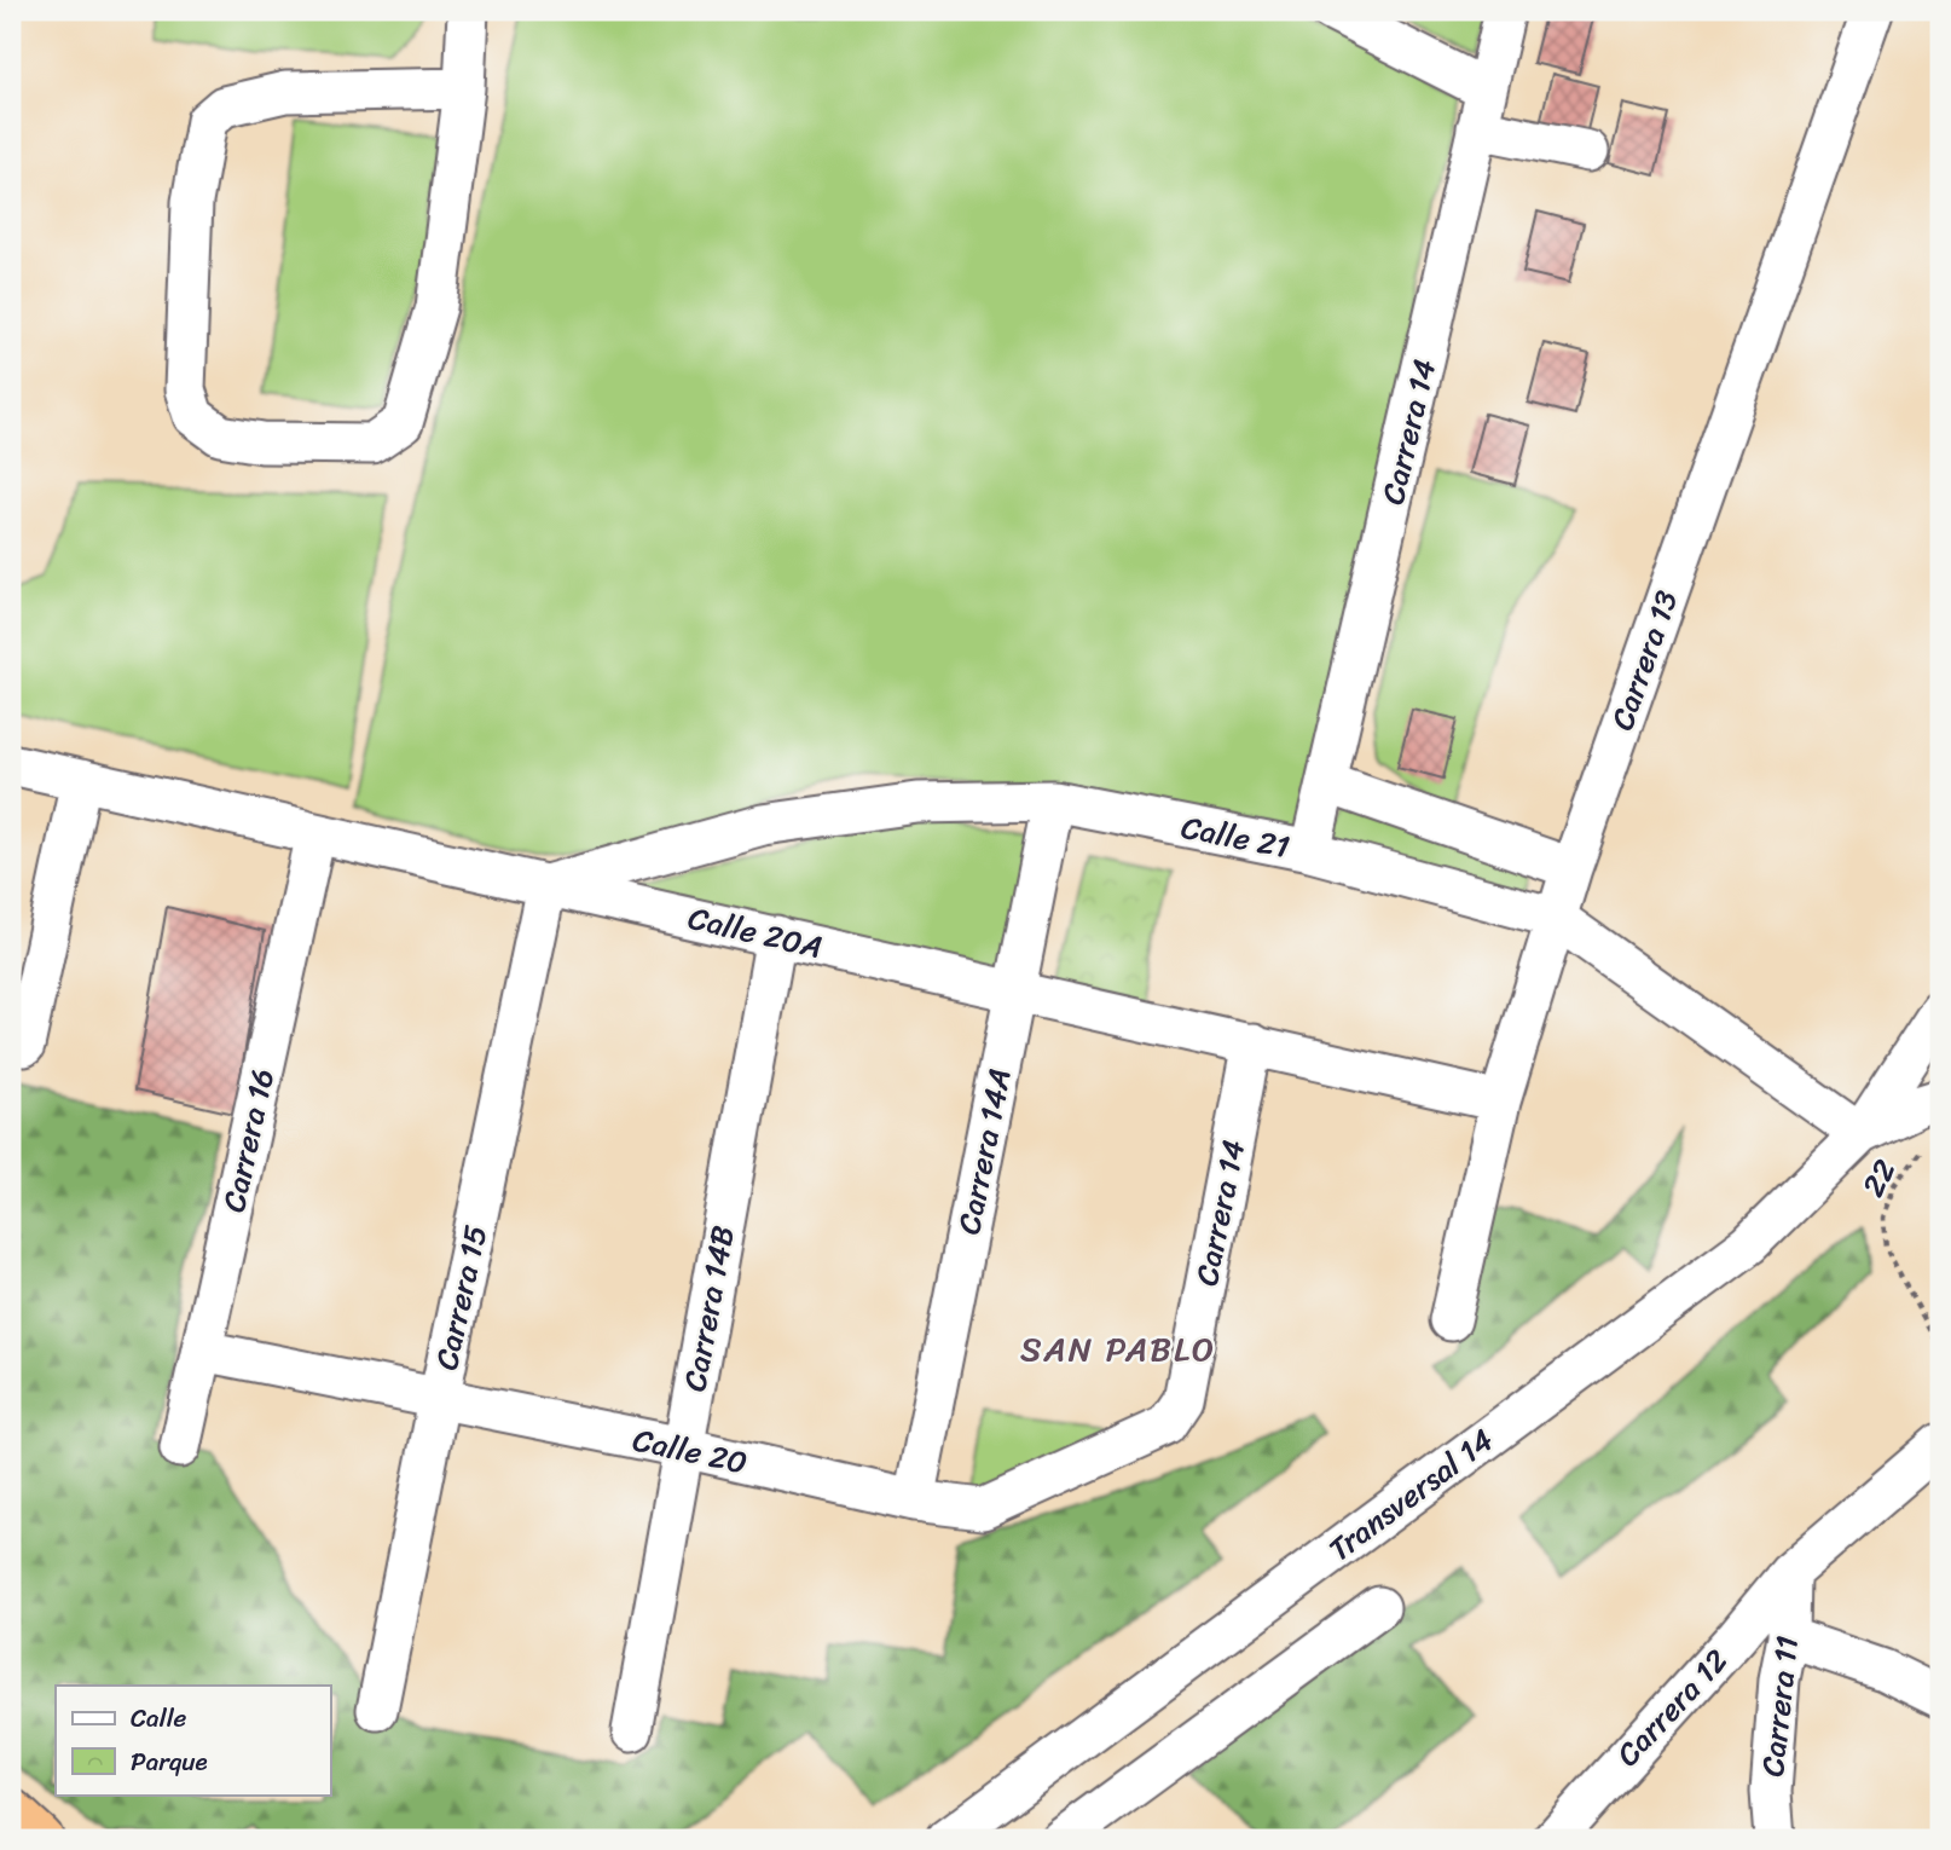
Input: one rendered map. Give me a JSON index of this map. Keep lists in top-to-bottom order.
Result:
{
  "streets": {
    "street": [
      "Carrera 14",
      "Carrera 13",
      "Calle 21",
      "Calle 20A",
      "Carrera 16",
      "Carrera 14A",
      "Carrera 15",
      "Carrera 14B",
      "Calle 20",
      "Transversal 14",
      "Carrera 11",
      "Carrera 12"
    ],
    "path": ["22"]
  },
  "crossings": [
    ["Carrera 14", "Calle 21"],
    ["Carrera 14", "Calle 20A"],
    ["Carrera 14", "Calle 20"],
    ["Carrera 13", "Calle 21"],
    ["Carrera 13", "Calle 20A"],
    ["Calle 21", "Calle 20A"],
    ["Calle 21", "Carrera 14A"],
    ["Calle 21", "Carrera 15"],
    ["Calle 21", "Transversal 14"],
    ["Calle 20A", "Carrera 16"],
    ["Calle 20A", "Carrera 14A"],
    ["Calle 20A", "Carrera 15"],
    ["Calle 20A", "Carrera 14B"],
    ["Carrera 16", "Calle 20"],
    ["Carrera 14A", "Calle 20"],
    ["Carrera 15", "Calle 20"],
    ["Carrera 14B", "Calle 20"],
    ["Carrera 11", "Carrera 12"]
  ],
  "districts": ["SAN PABLO"],
  "legend": ["Calle", "Parque"]
}
